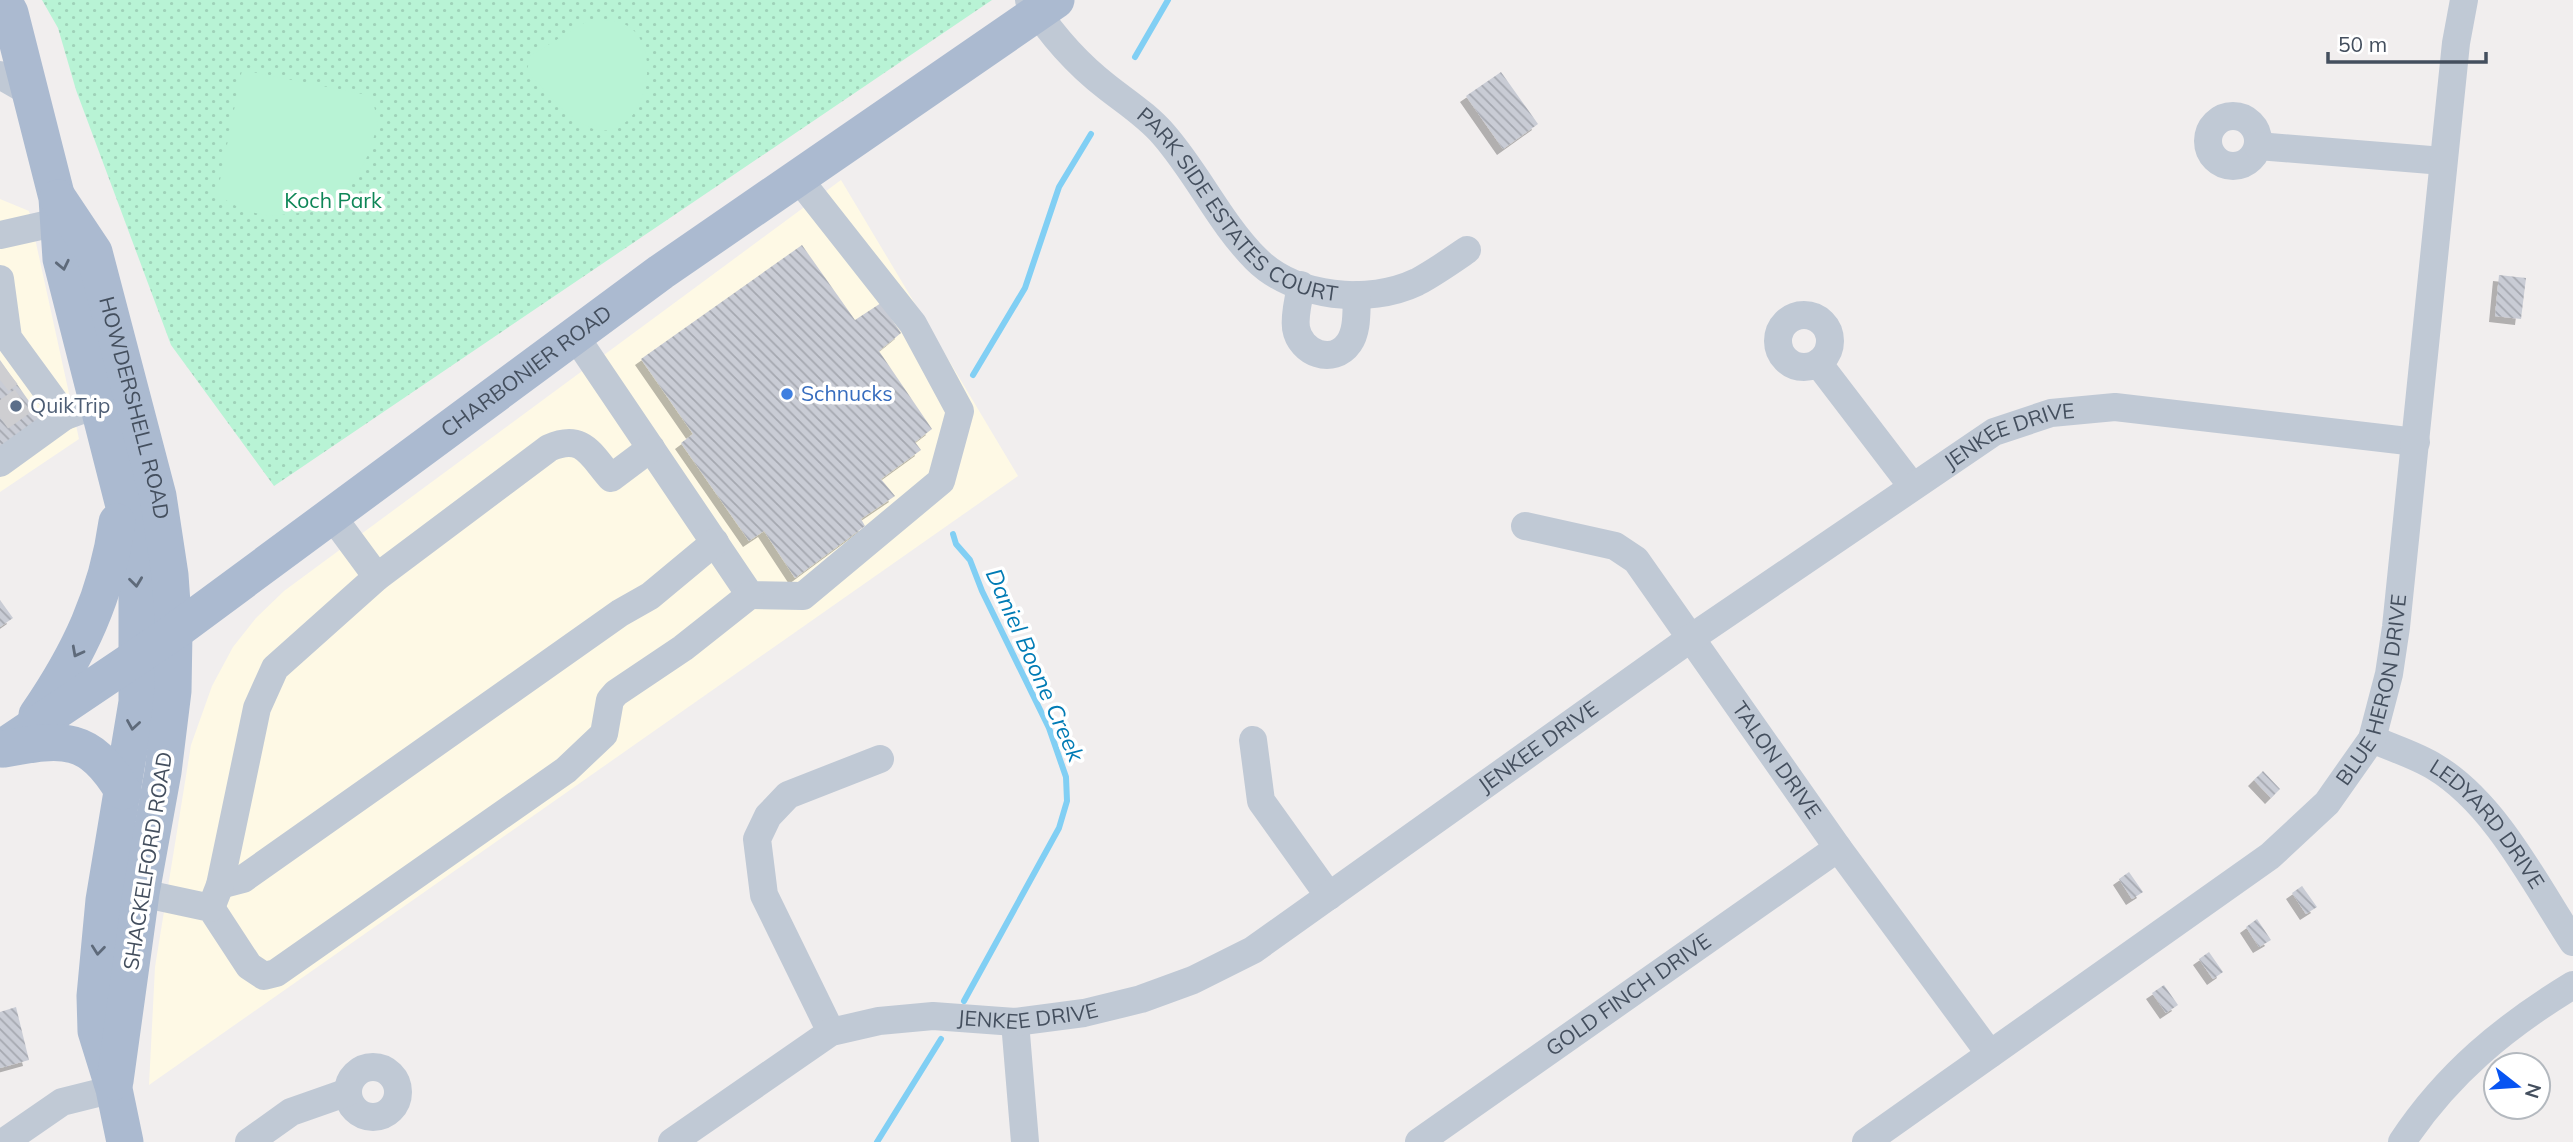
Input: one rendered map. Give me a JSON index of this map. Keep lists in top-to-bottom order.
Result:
{
  "streets": {
    "main road": ["CHARBONIER ROAD", "HOWDERSHELL ROAD", "SHACKELFORD ROAD"],
    "street": [
      "PARK SIDE ESTATES COURT",
      "JENKEE DRIVE",
      "BLUE HERON DRIVE",
      "TALON DRIVE",
      "LEDYARD DRIVE",
      "GOLD FINCH DRIVE"
    ]
  },
  "crossings": [
    ["PARK SIDE ESTATES COURT", "CHARBONIER ROAD"],
    ["CHARBONIER ROAD", "HOWDERSHELL ROAD"],
    ["CHARBONIER ROAD", "SHACKELFORD ROAD"],
    ["HOWDERSHELL ROAD", "SHACKELFORD ROAD"],
    ["JENKEE DRIVE", "BLUE HERON DRIVE"],
    ["JENKEE DRIVE", "TALON DRIVE"],
    ["BLUE HERON DRIVE", "TALON DRIVE"],
    ["BLUE HERON DRIVE", "LEDYARD DRIVE"],
    ["TALON DRIVE", "GOLD FINCH DRIVE"]
  ],
  "water": ["Daniel Boone Creek"],
  "parks": ["Koch Park"],
  "places": ["Schnucks", "QuikTrip"],
  "scale_bar": "50 m",
  "north": "right"
}
